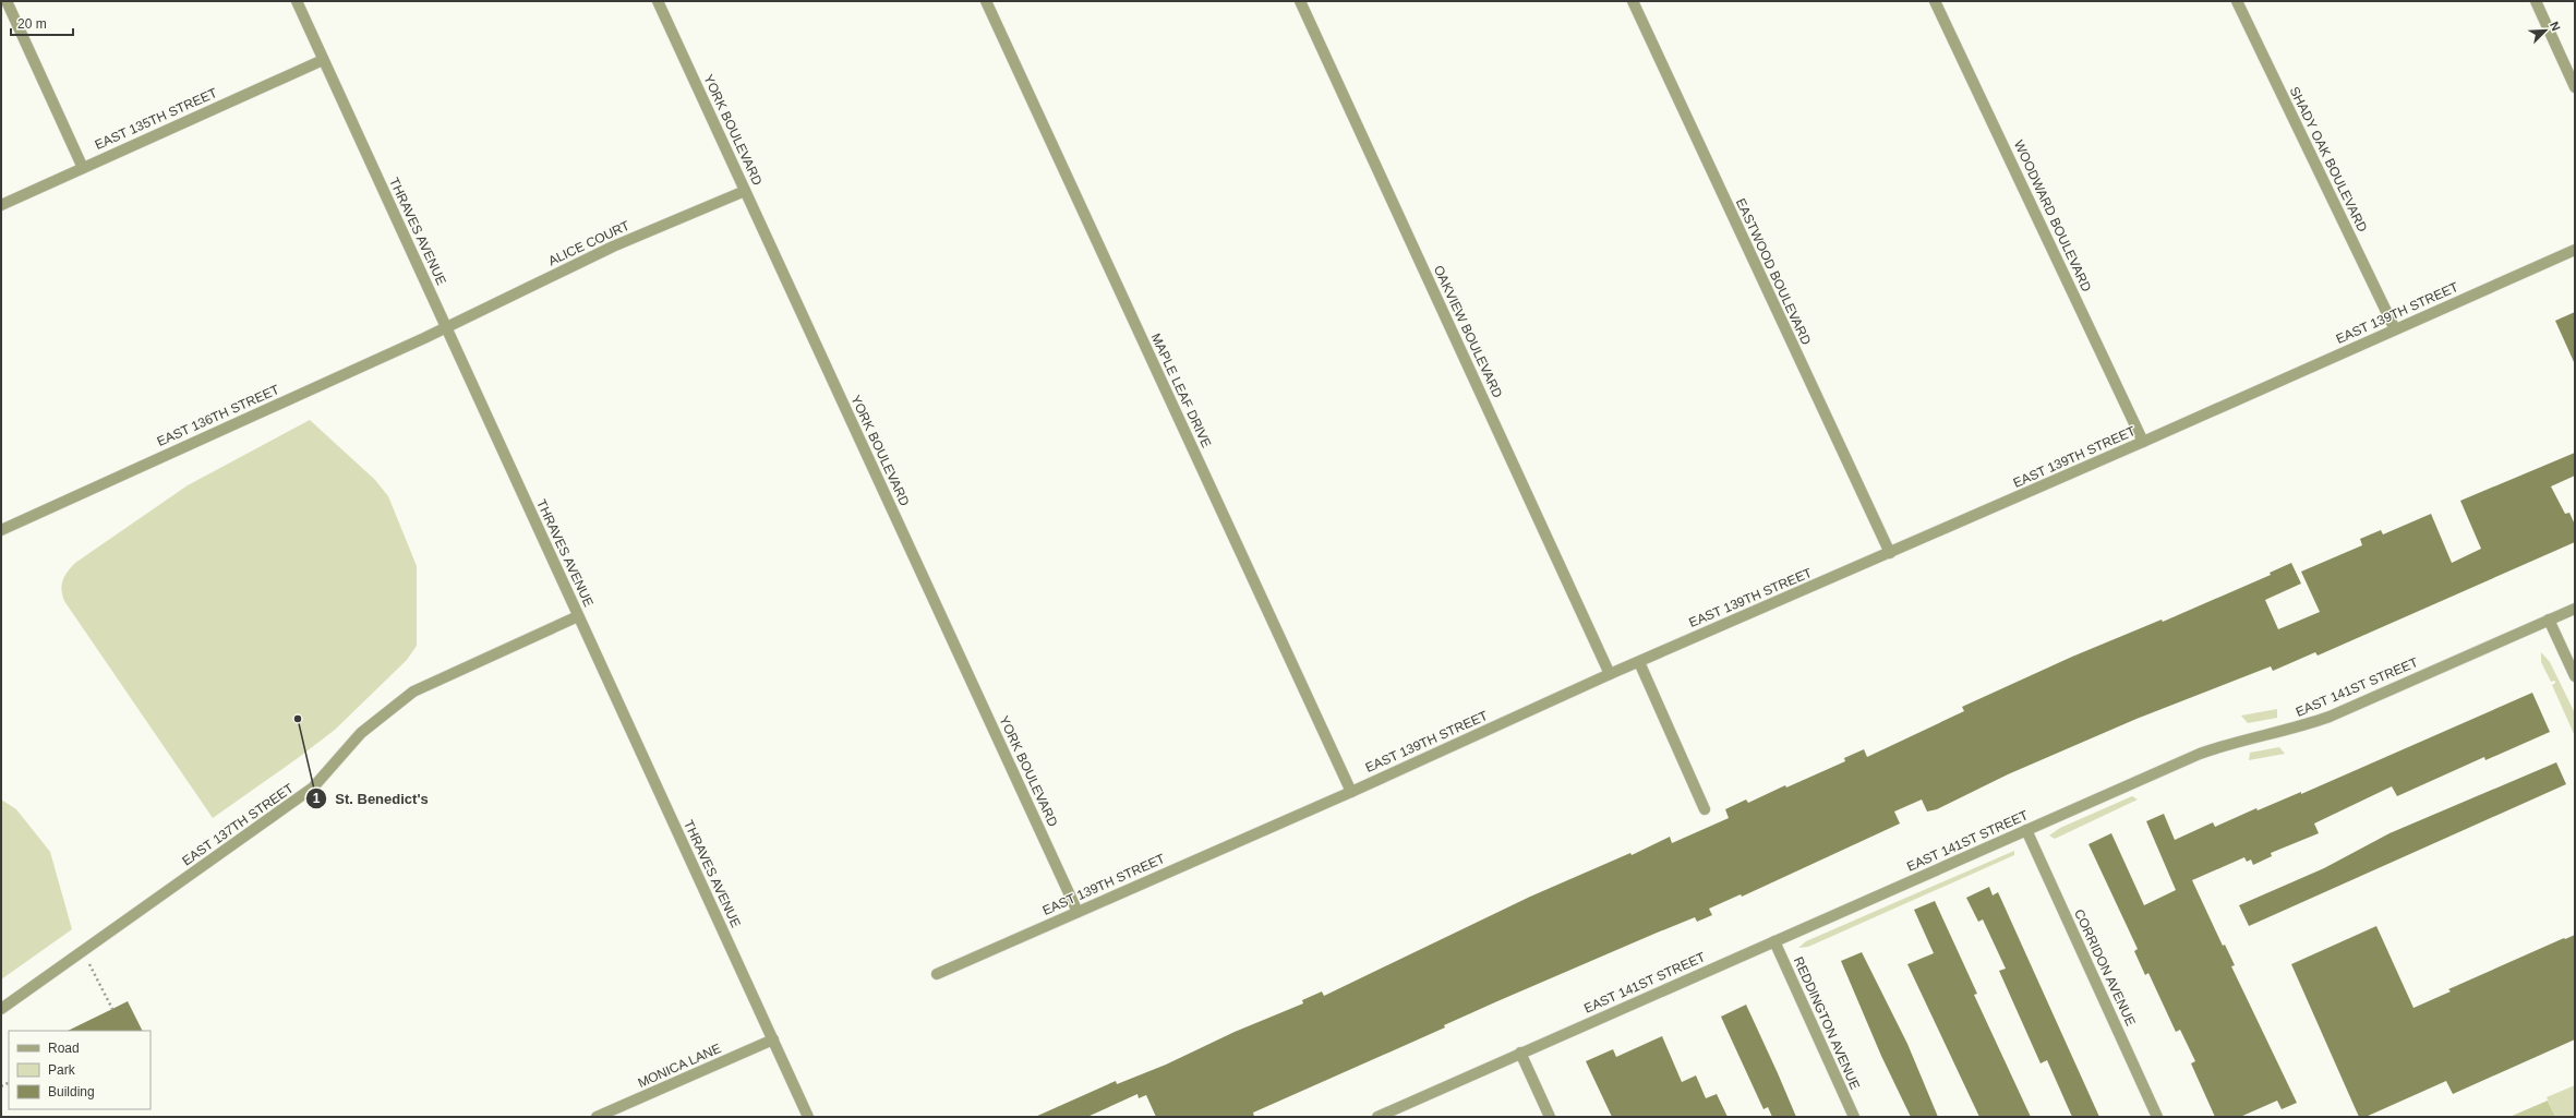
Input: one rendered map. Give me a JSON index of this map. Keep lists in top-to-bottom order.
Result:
{
  "streets": {
    "street": [
      "EAST 135TH STREET",
      "YORK BOULEVARD",
      "SHADY OAK BOULEVARD",
      "WOODWARD BOULEVARD",
      "THRAVES AVENUE",
      "ALICE COURT",
      "EASTWOOD BOULEVARD",
      "EAST 139TH STREET",
      "OAKVIEW BOULEVARD",
      "MAPLE LEAF DRIVE",
      "EAST 136TH STREET",
      "EAST 141ST STREET",
      "EAST 137TH STREET",
      "CORRIDON AVENUE",
      "REDDINGTON AVENUE",
      "MONICA LANE"
    ]
  },
  "crossings": [
    ["EAST 135TH STREET", "THRAVES AVENUE"],
    ["YORK BOULEVARD", "ALICE COURT"],
    ["YORK BOULEVARD", "EAST 139TH STREET"],
    ["SHADY OAK BOULEVARD", "EAST 139TH STREET"],
    ["WOODWARD BOULEVARD", "EAST 139TH STREET"],
    ["THRAVES AVENUE", "ALICE COURT"],
    ["THRAVES AVENUE", "EAST 136TH STREET"],
    ["THRAVES AVENUE", "EAST 137TH STREET"],
    ["THRAVES AVENUE", "MONICA LANE"],
    ["ALICE COURT", "EAST 136TH STREET"],
    ["EASTWOOD BOULEVARD", "EAST 139TH STREET"],
    ["EAST 139TH STREET", "OAKVIEW BOULEVARD"],
    ["EAST 139TH STREET", "MAPLE LEAF DRIVE"],
    ["EAST 141ST STREET", "CORRIDON AVENUE"],
    ["EAST 141ST STREET", "REDDINGTON AVENUE"]
  ],
  "places": ["St. Benedict's"],
  "legend": ["Road", "Park", "Building"],
  "scale_bar": "20 m",
  "north": "top right"
}
